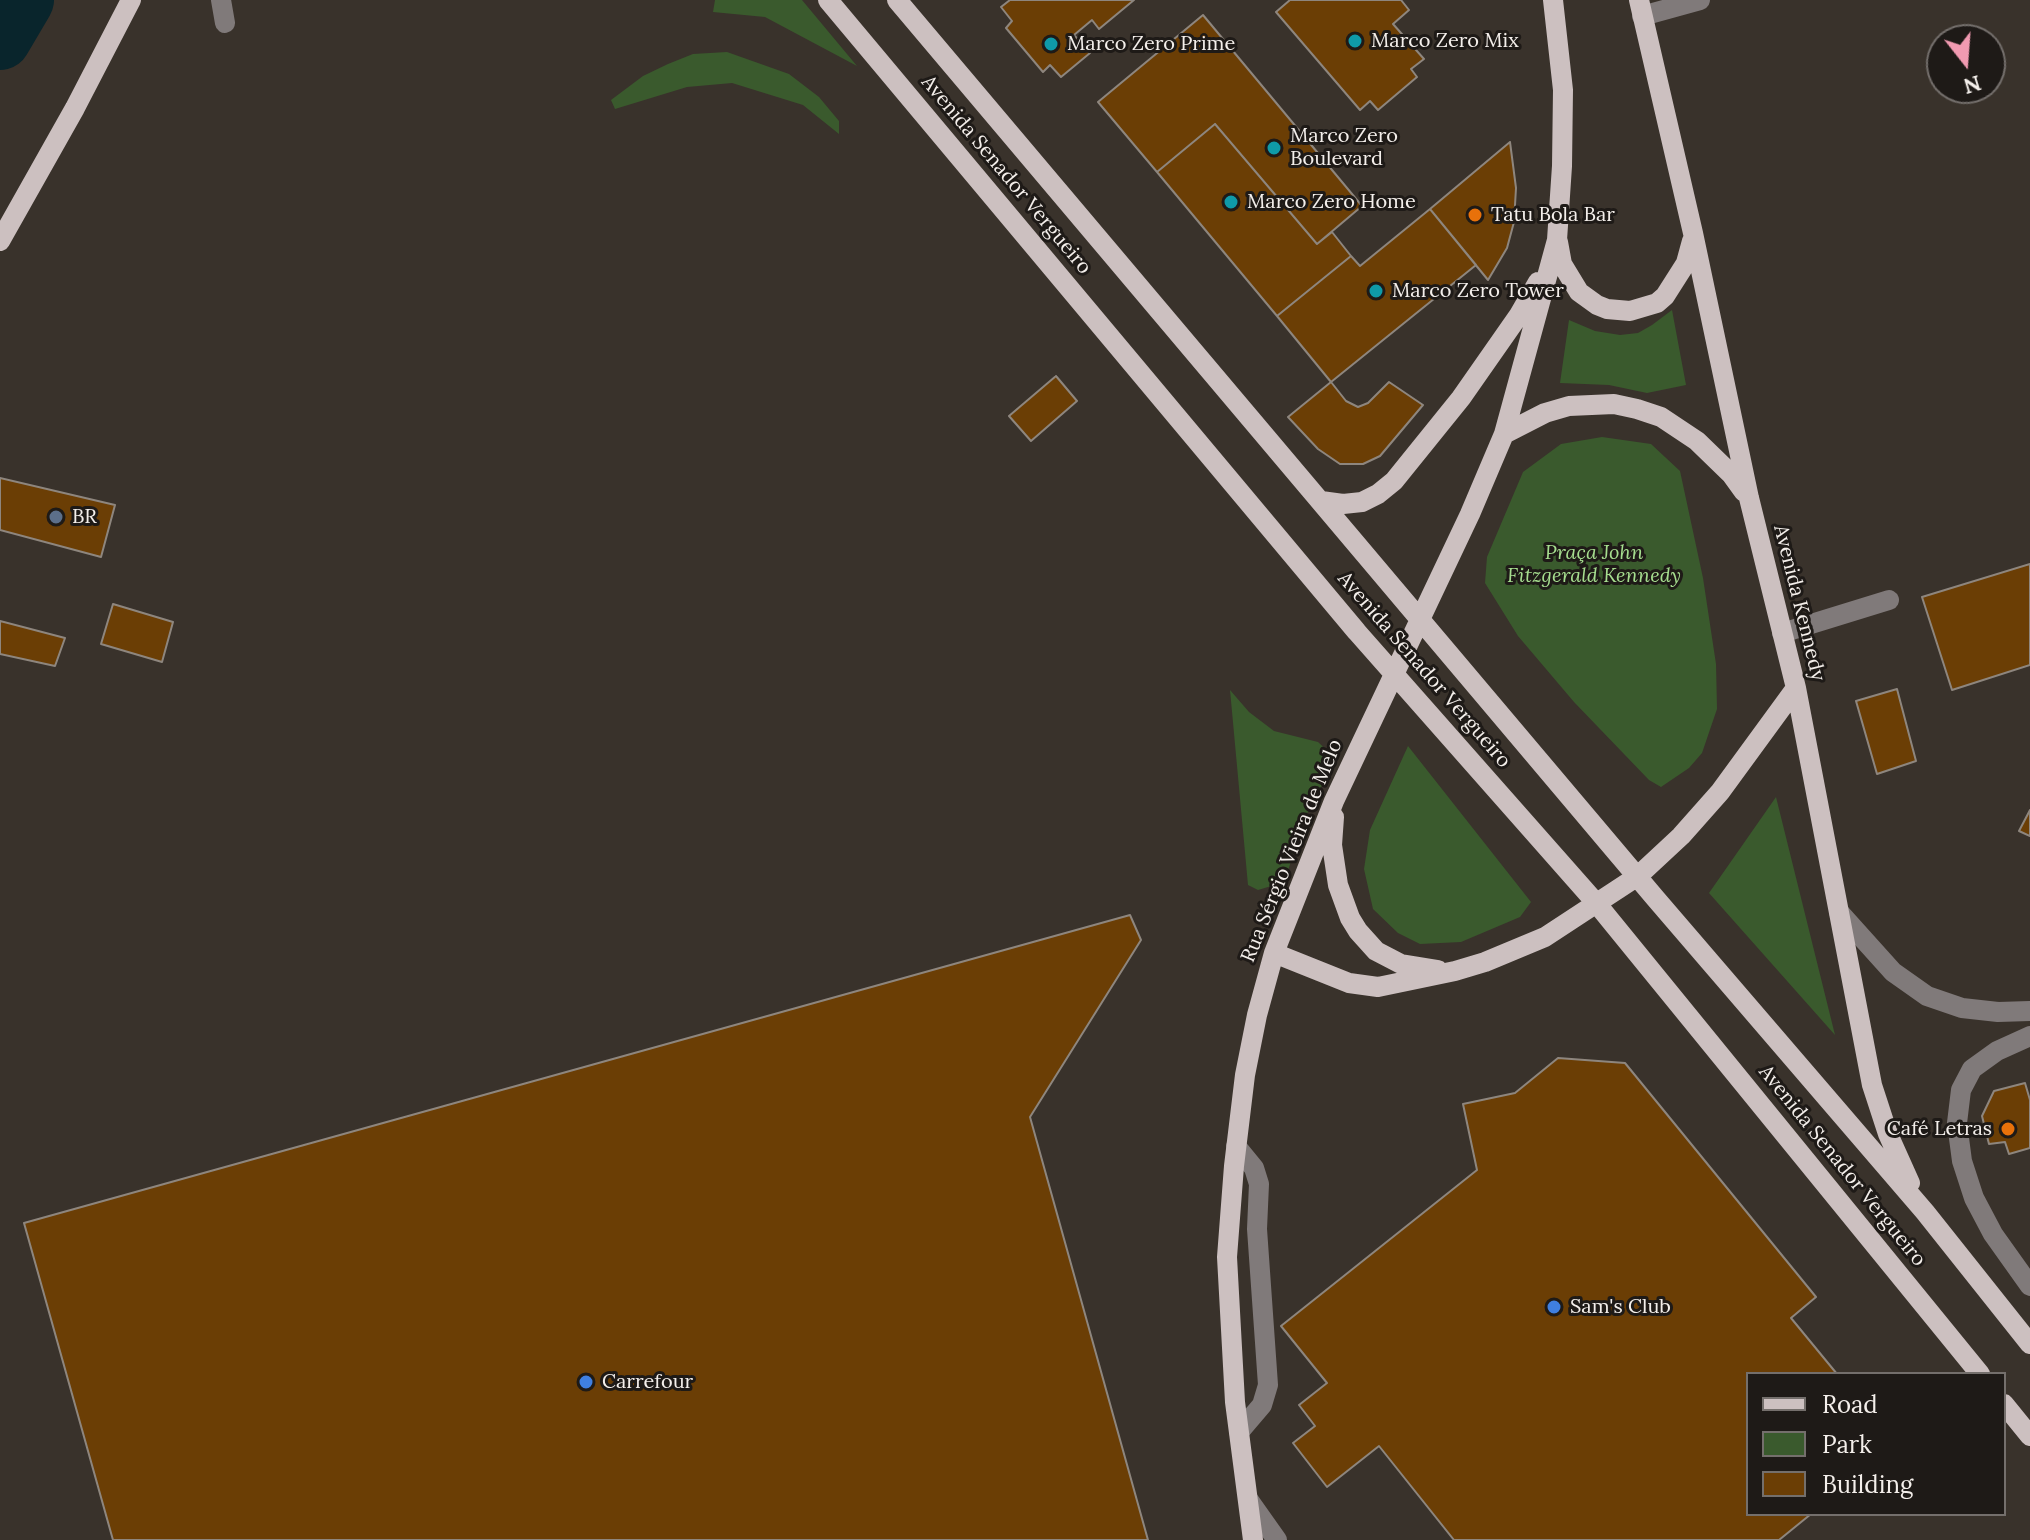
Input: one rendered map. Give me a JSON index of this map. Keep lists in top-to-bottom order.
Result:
{
  "streets": {
    "main road": ["Avenida Senador Vergueiro", "Avenida Kennedy", "Rua Sérgio Vieira de Melo"]
  },
  "crossings": [
    ["Avenida Senador Vergueiro", "Avenida Kennedy"],
    ["Avenida Senador Vergueiro", "Rua Sérgio Vieira de Melo"]
  ],
  "parks": ["Praça John Fitzgerald Kennedy"],
  "places": [
    "Marco Zero Mix",
    "Marco Zero Prime",
    "Marco Zero Boulevard",
    "Marco Zero Home",
    "Tatu Bola Bar",
    "Marco Zero Tower",
    "BR",
    "Café Letras",
    "Sam's Club",
    "Carrefour"
  ],
  "legend": ["Road", "Park", "Building"],
  "north": "bottom"
}
